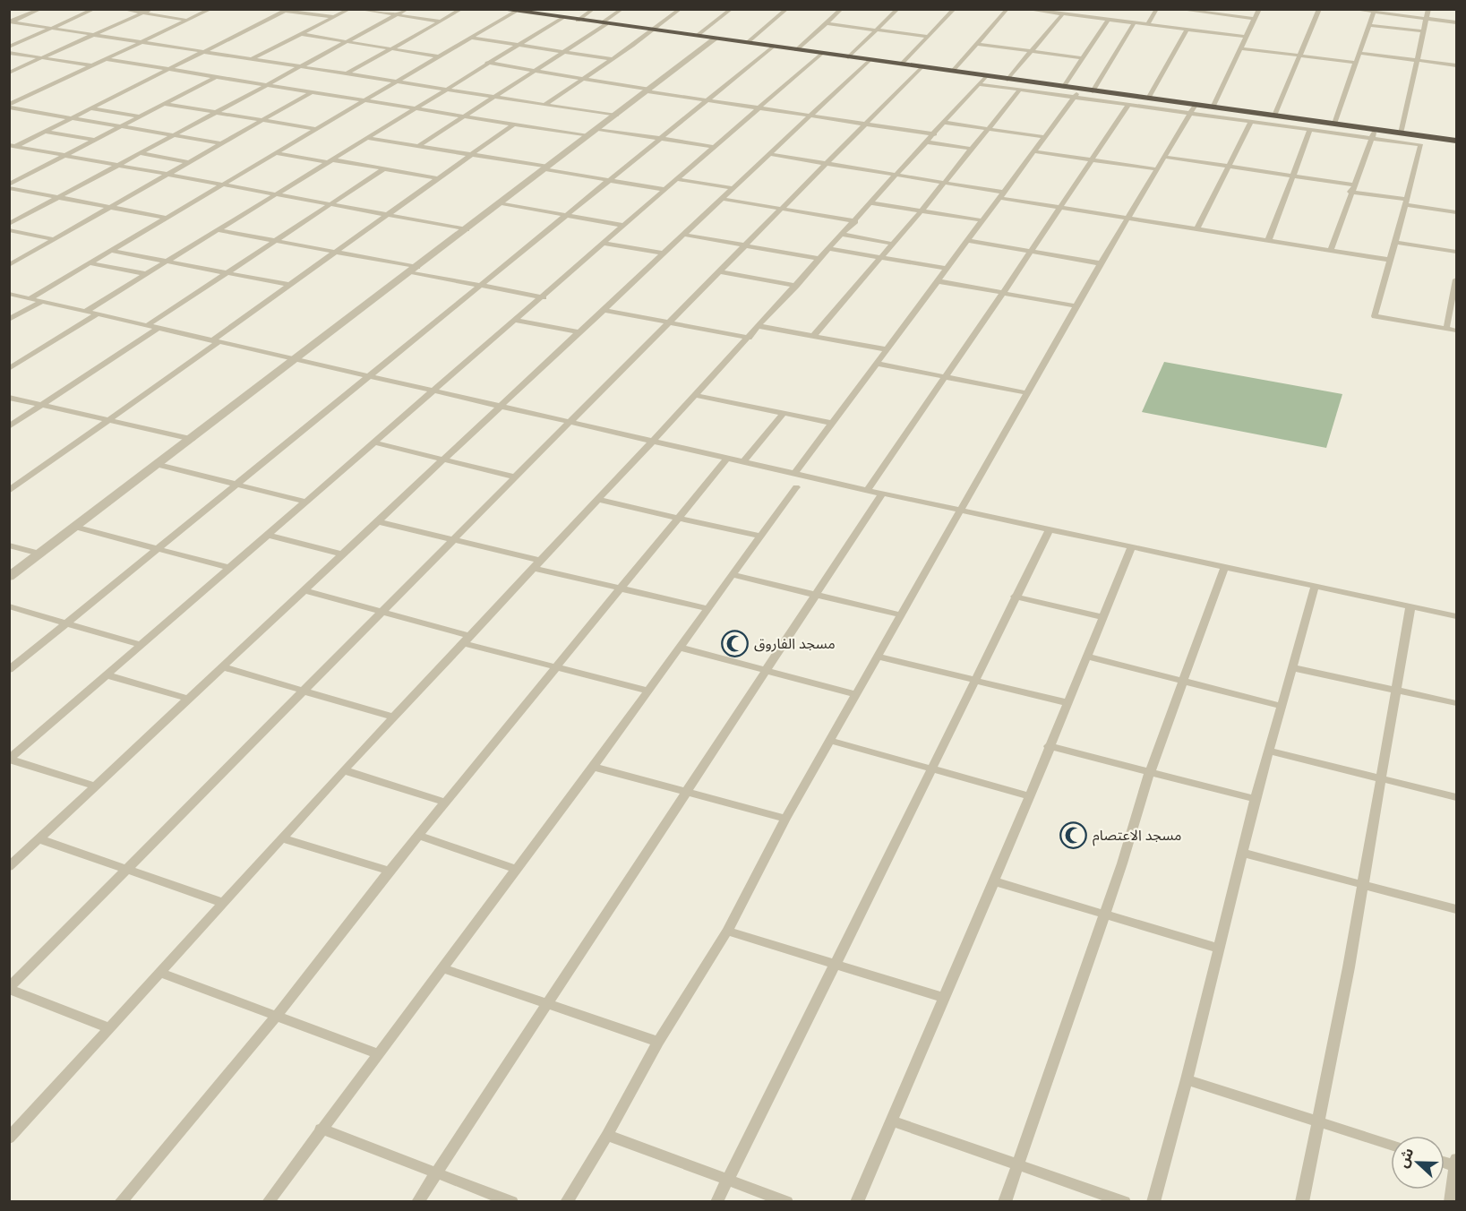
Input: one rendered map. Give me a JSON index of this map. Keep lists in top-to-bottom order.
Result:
{
  "places": {
    "mosque": ["مسجد الفاروق", "مسجد الاعتصام"]
  },
  "north": "left"
}
